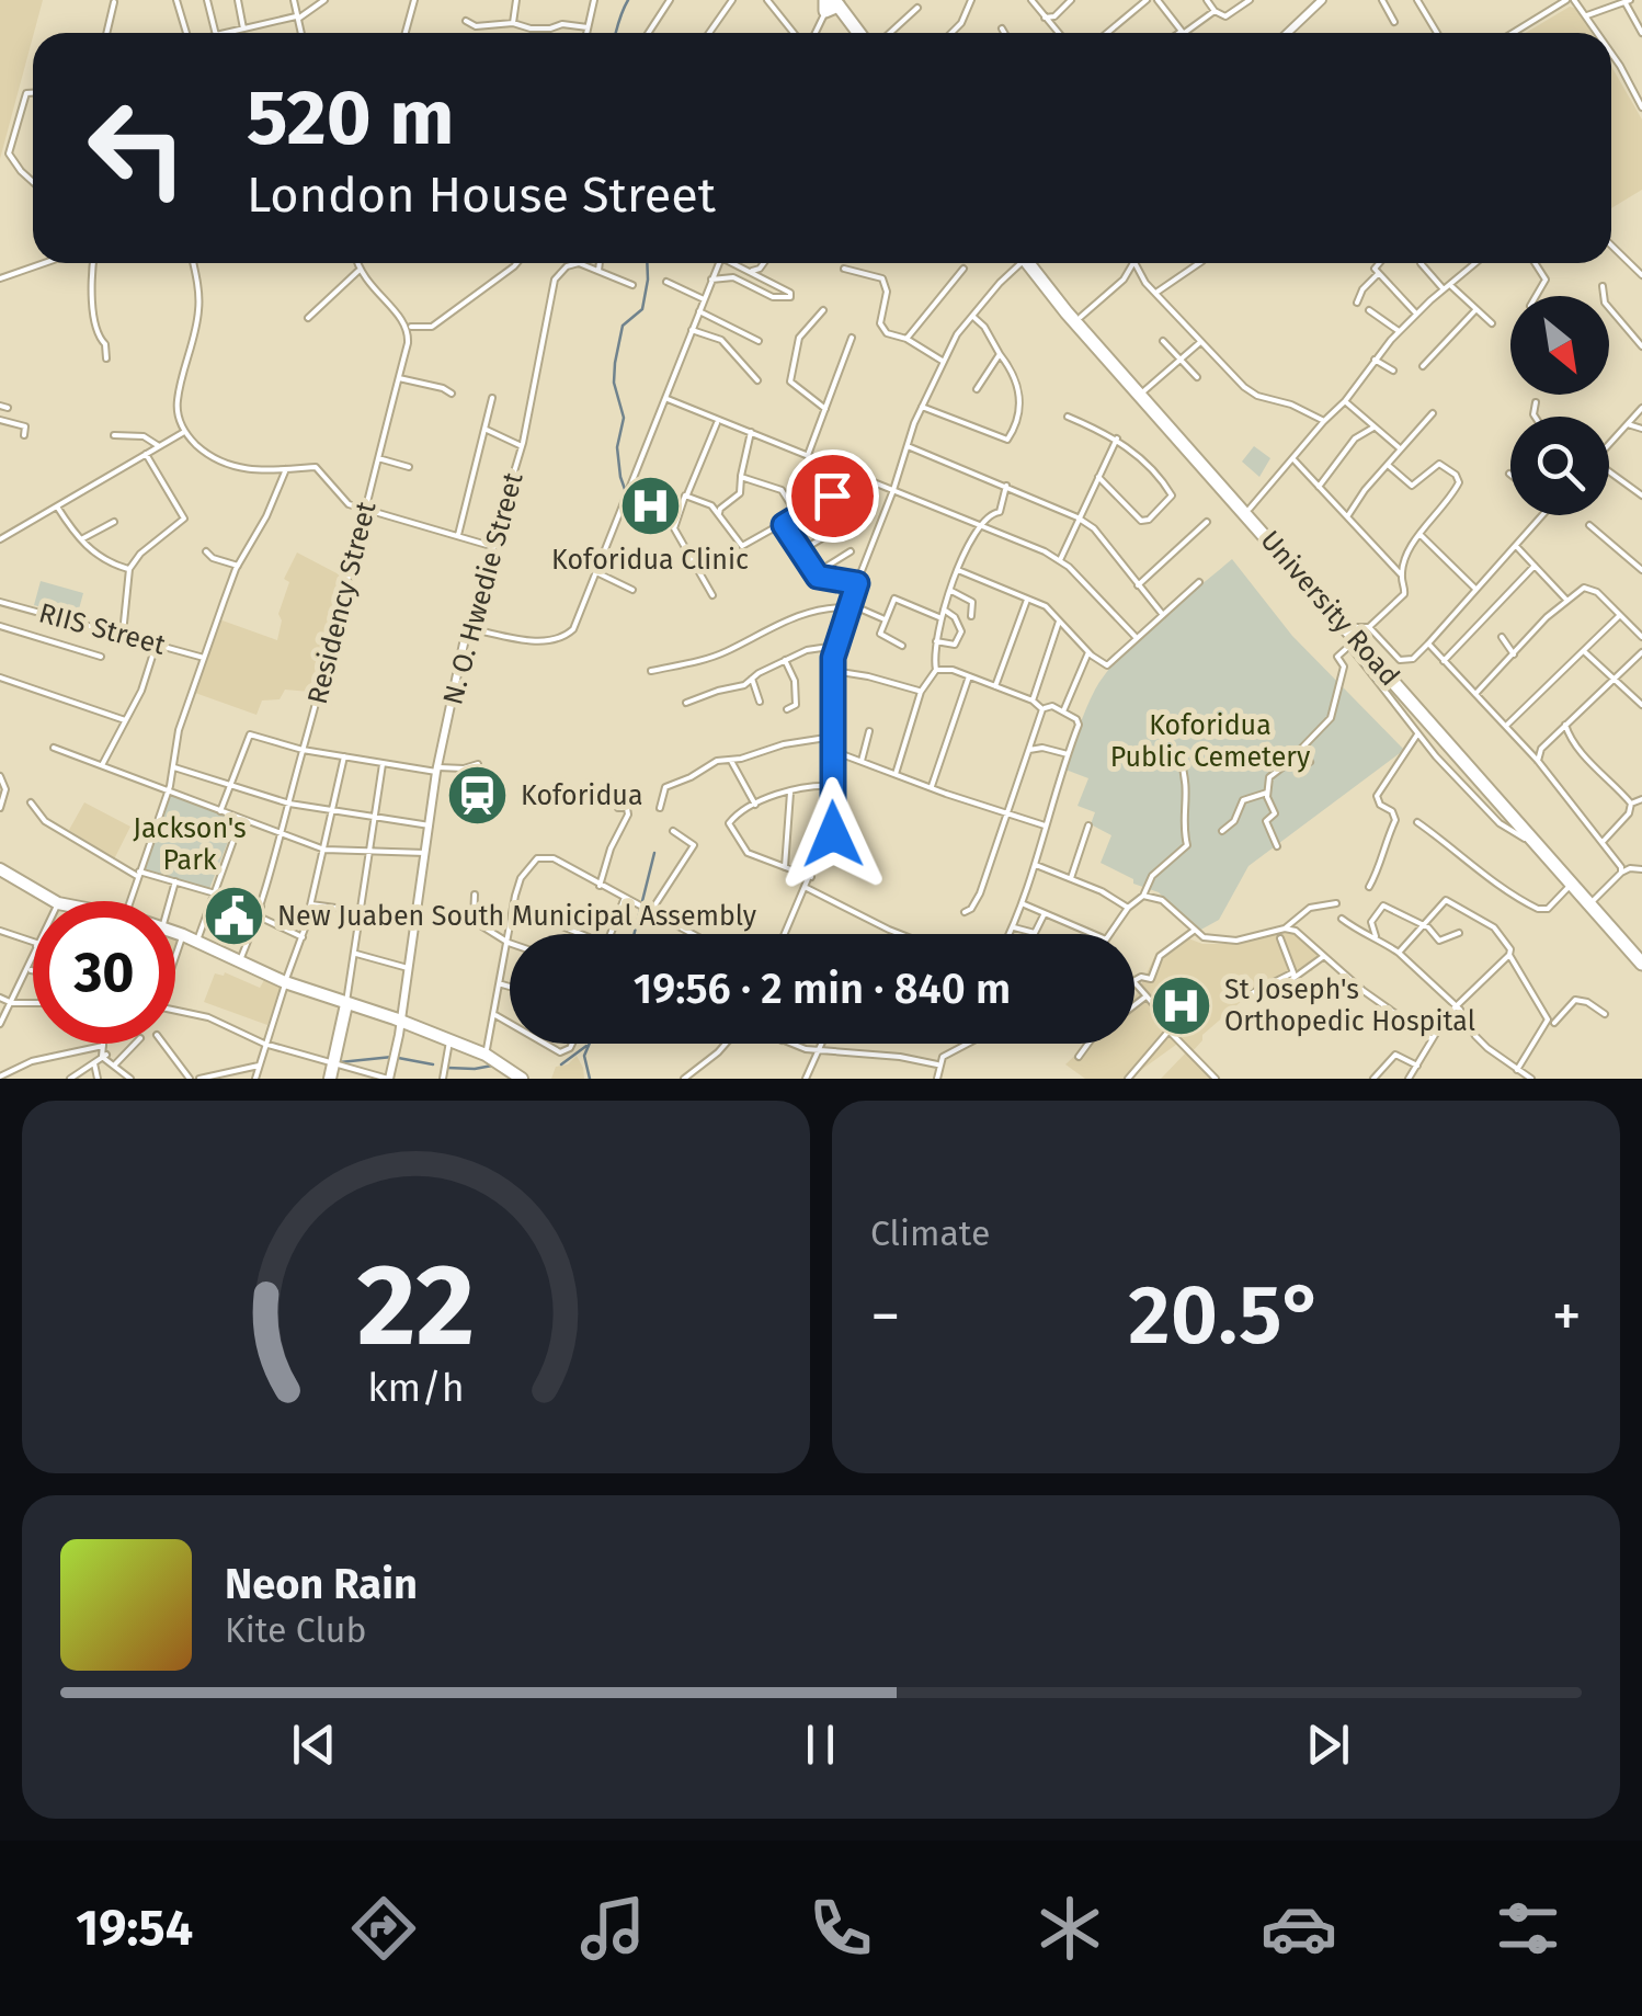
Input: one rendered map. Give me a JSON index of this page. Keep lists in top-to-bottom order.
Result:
{
  "streets": {
    "highway": ["University Road"],
    "street": ["N. O. Hwedie Street", "Residency Street", "RIIS Street"]
  },
  "parks": ["Koforidua Public Cemetery", "Jackson's Park"],
  "places": {
    "hospital": ["Koforidua Clinic", "St Joseph's Orthopedic Hospital"],
    "station": ["Koforidua"],
    "public building": ["New Juaben South Municipal Assembly"]
  },
  "north": "bottom right",
  "page": {
    "turn": ["520 m", "London House Street"],
    "limit": "30",
    "trip": "19:56 · 2 min · 840 m",
    "tile": "Climate",
    "heat": ["−", "20.5°", "+"],
    "song": ["Neon Rain", "Kite Club"],
    "tabs": "19:54",
    "gauge": ["22", "km/h"]
  }
}
